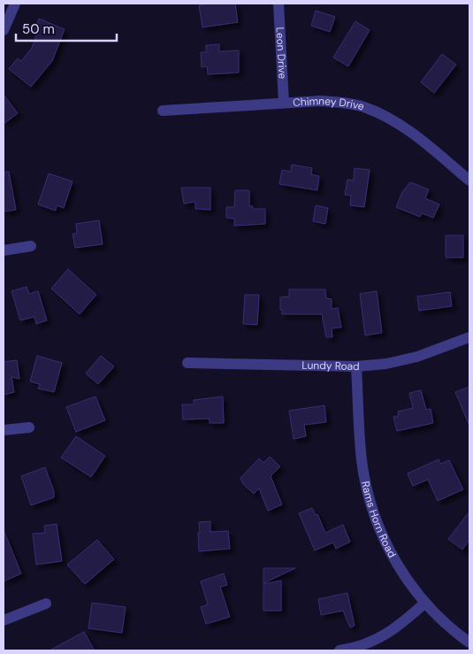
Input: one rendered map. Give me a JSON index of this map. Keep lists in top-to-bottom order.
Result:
{
  "streets": {
    "street": [
      "Leon Drive",
      "Chimney Drive",
      "Lundy Road",
      "Rams Horn Road"
    ]
  },
  "crossings": [
    ["Leon Drive", "Chimney Drive"],
    ["Lundy Road", "Rams Horn Road"]
  ],
  "scale_bar": "50 m"
}
